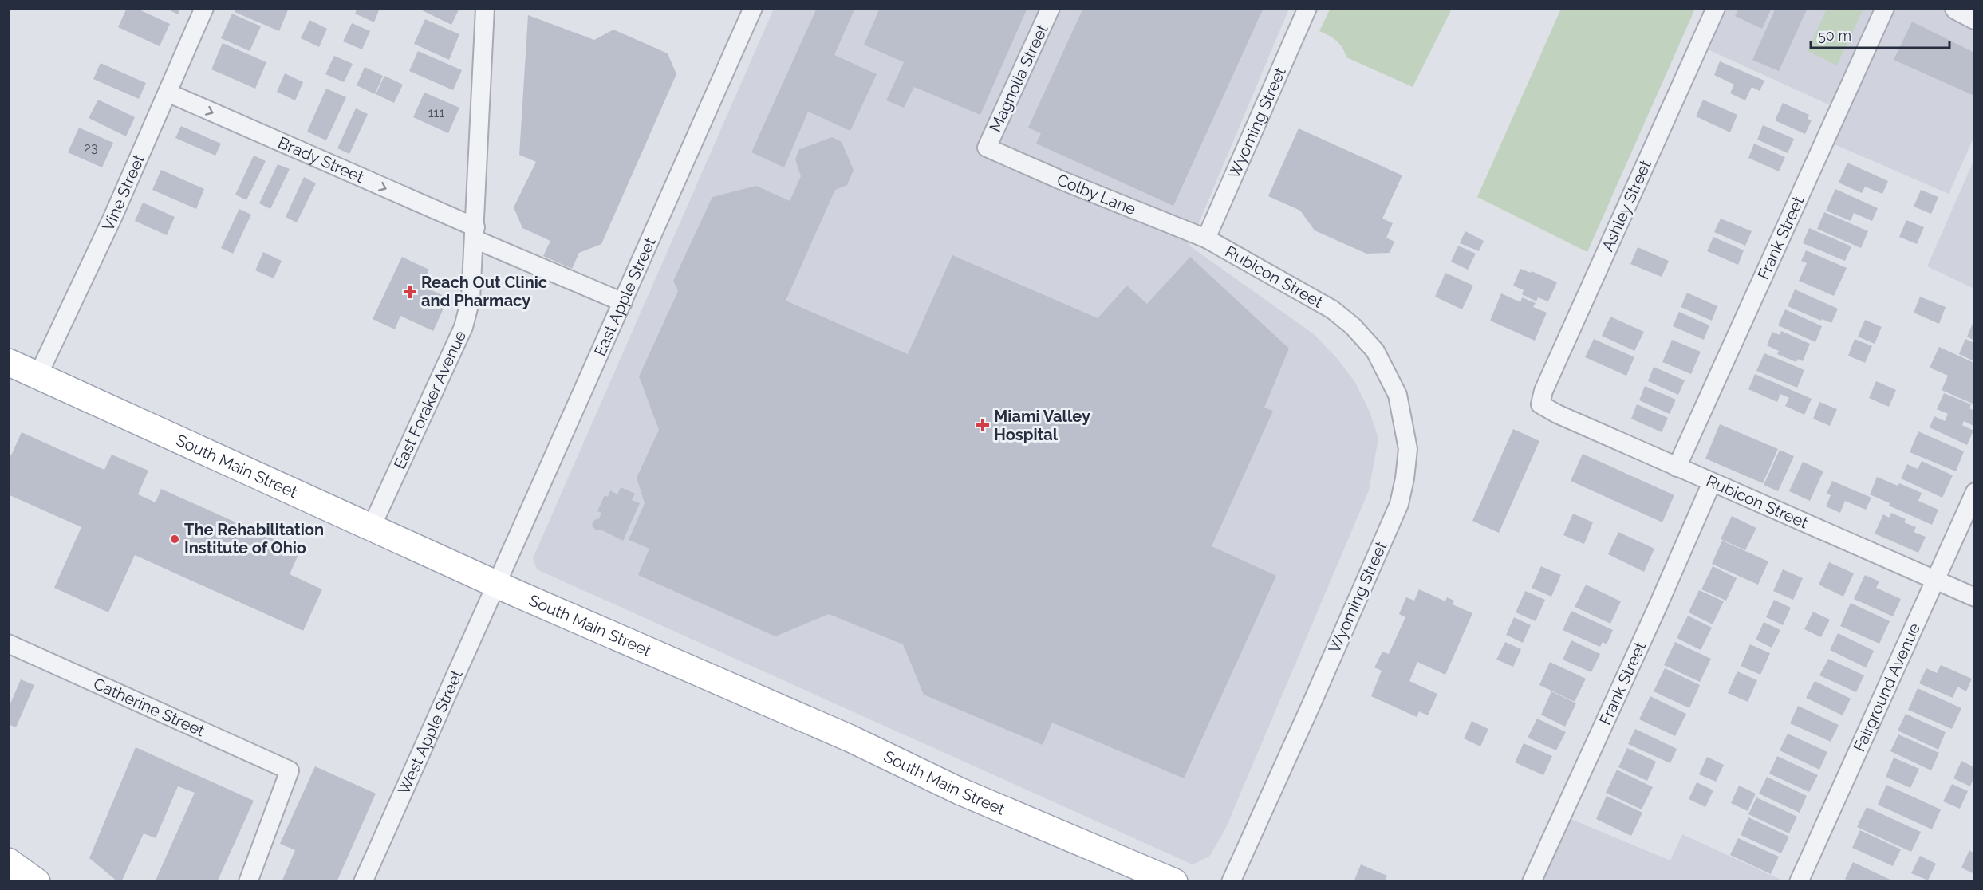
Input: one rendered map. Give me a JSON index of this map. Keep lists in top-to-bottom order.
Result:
{
  "streets": {
    "main road": ["South Main Street"],
    "street": [
      "Magnolia Street",
      "Wyoming Street",
      "Brady Street",
      "Vine Street",
      "Colby Lane",
      "Ashley Street",
      "Frank Street",
      "Rubicon Street",
      "East Apple Street",
      "East Foraker Avenue",
      "Fairground Avenue",
      "Catherine Street",
      "West Apple Street"
    ]
  },
  "crossings": [
    ["Magnolia Street", "Colby Lane"],
    ["Wyoming Street", "Colby Lane"],
    ["Wyoming Street", "Rubicon Street"],
    ["Brady Street", "Vine Street"],
    ["Brady Street", "East Apple Street"],
    ["Brady Street", "East Foraker Avenue"],
    ["Vine Street", "South Main Street"],
    ["Colby Lane", "Rubicon Street"],
    ["Ashley Street", "Rubicon Street"],
    ["Frank Street", "Rubicon Street"],
    ["Rubicon Street", "Fairground Avenue"],
    ["East Apple Street", "South Main Street"],
    ["East Apple Street", "West Apple Street"],
    ["East Foraker Avenue", "South Main Street"],
    ["South Main Street", "West Apple Street"]
  ],
  "one_way": ["Brady Street"],
  "places": {
    "health": ["Reach Out Clinic and Pharmacy", "Miami Valley Hospital"],
    "other": ["The Rehabilitation Institute of Ohio"]
  },
  "house_numbers": ["111", "23"],
  "scale_bar": "50 m"
}
